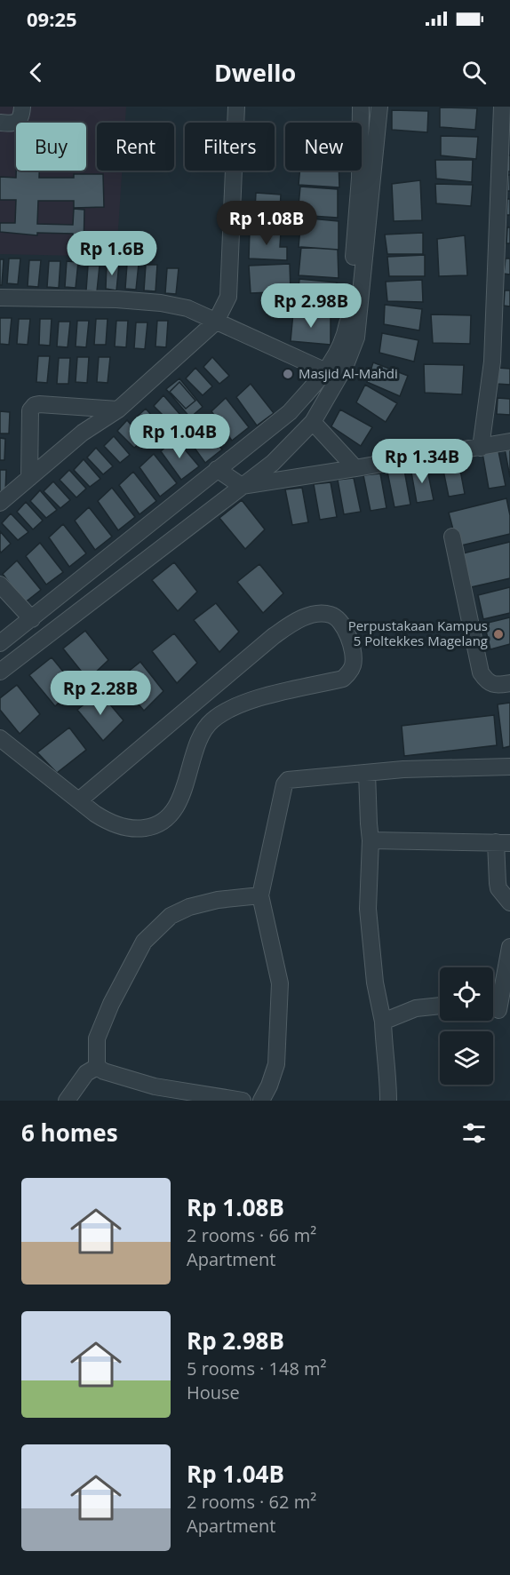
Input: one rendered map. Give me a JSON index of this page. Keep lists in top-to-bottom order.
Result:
{
  "places": ["Masjid Al-Mahdi", "Perpustakaan Kampus 5 Poltekkes Magelang"],
  "page": {
    "status": "09:25",
    "header": "Dwello",
    "chip": [
      "Buy",
      "Rent",
      "Filters",
      "New"
    ],
    "price": [
      "Rp 1.08B",
      "Rp 1.6B",
      "Rp 2.98B",
      "Rp 1.04B",
      "Rp 1.34B",
      "Rp 2.28B"
    ],
    "heading": "6 homes",
    "list": [
      {
        "name": "Rp 1.08B",
        "note": "2 rooms · 66 m² · Apartment"
      },
      {
        "name": "Rp 2.98B",
        "note": "5 rooms · 148 m² · House"
      },
      {
        "name": "Rp 1.04B",
        "note": "2 rooms · 62 m² · Apartment"
      }
    ]
  }
}
